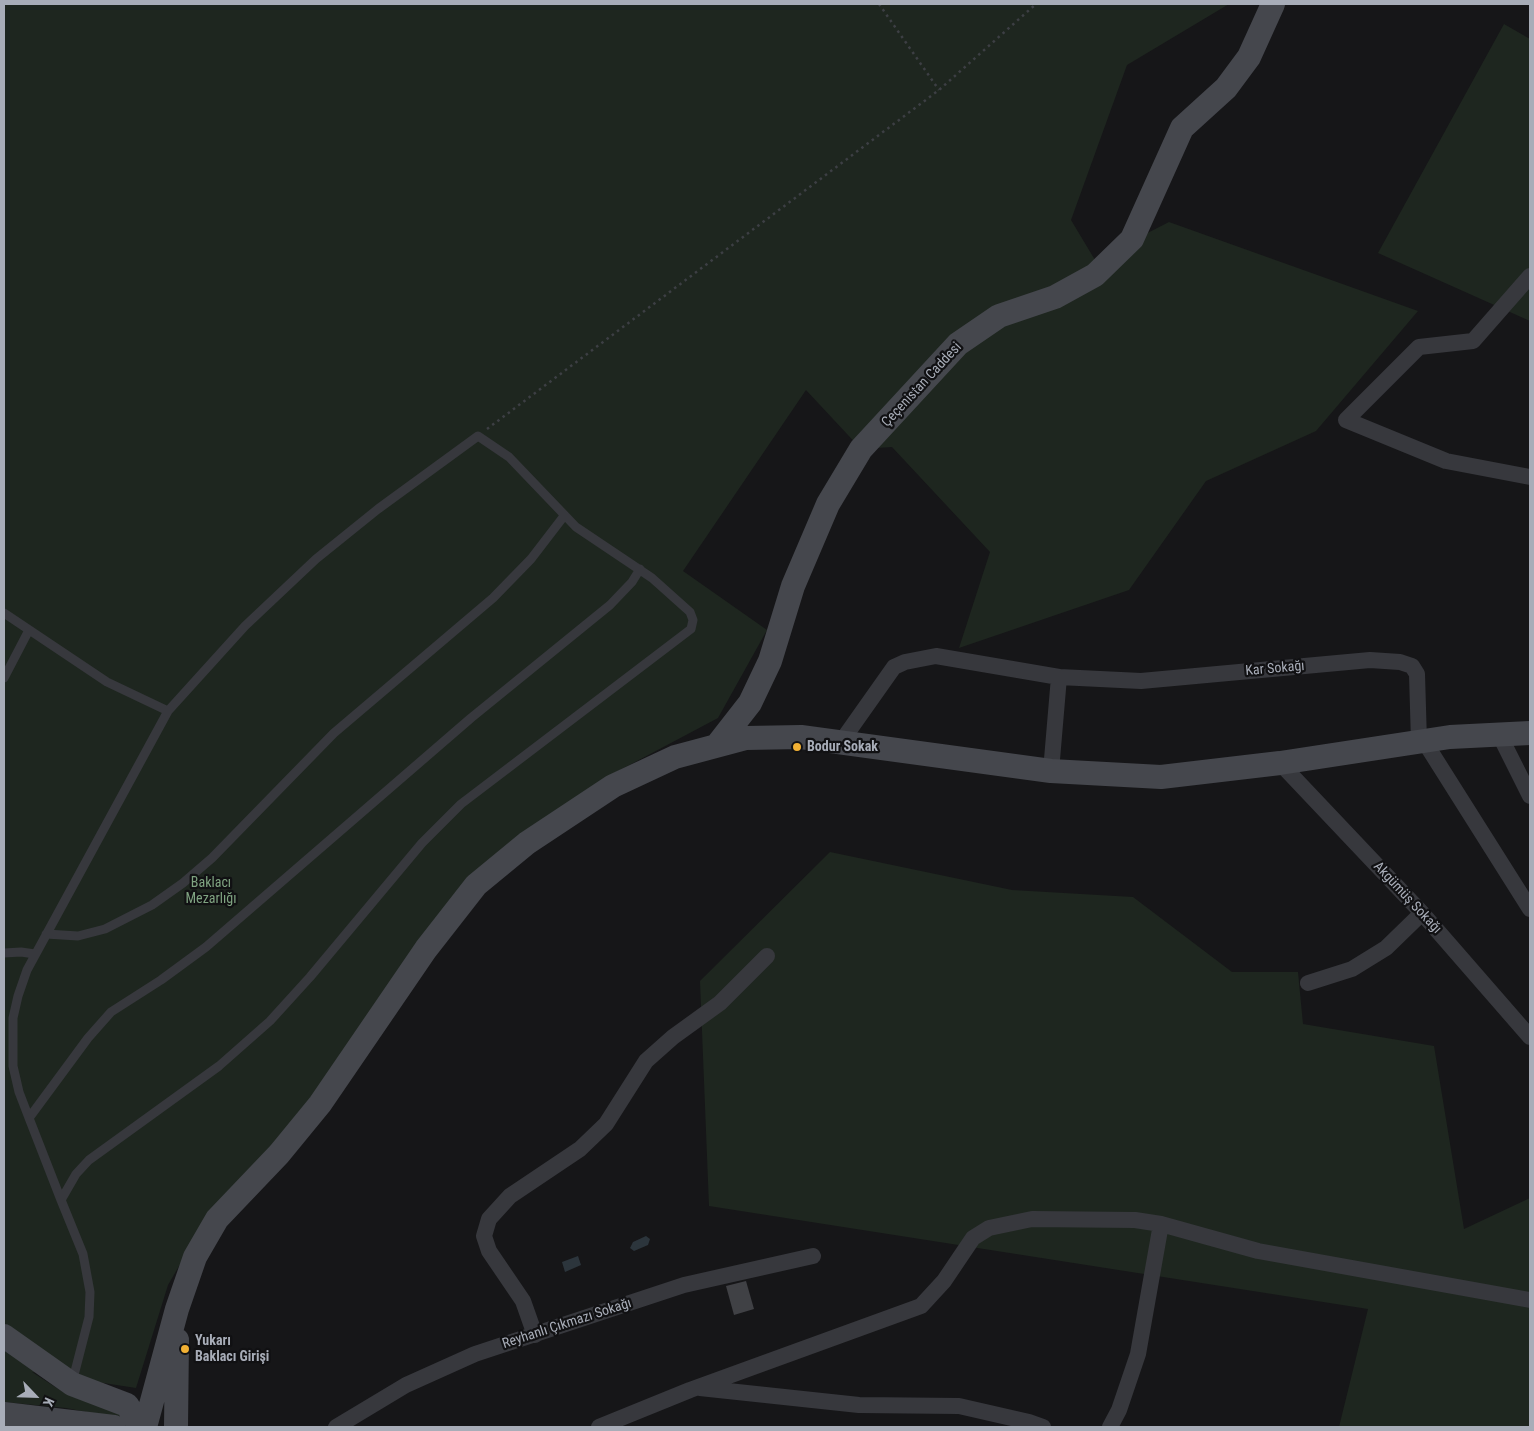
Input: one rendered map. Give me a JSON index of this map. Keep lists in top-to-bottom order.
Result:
{
  "streets": {
    "street": [
      "Çeçenistan Caddesi",
      "Kar Sokağı",
      "Akgümüş Sokağı",
      "Reyhanlı Çıkmazı Sokağı"
    ]
  },
  "parks": ["Baklacı Mezarlığı"],
  "places": ["Bodur Sokak", "Yukarı Baklacı Girişi"],
  "north": "bottom right"
}
